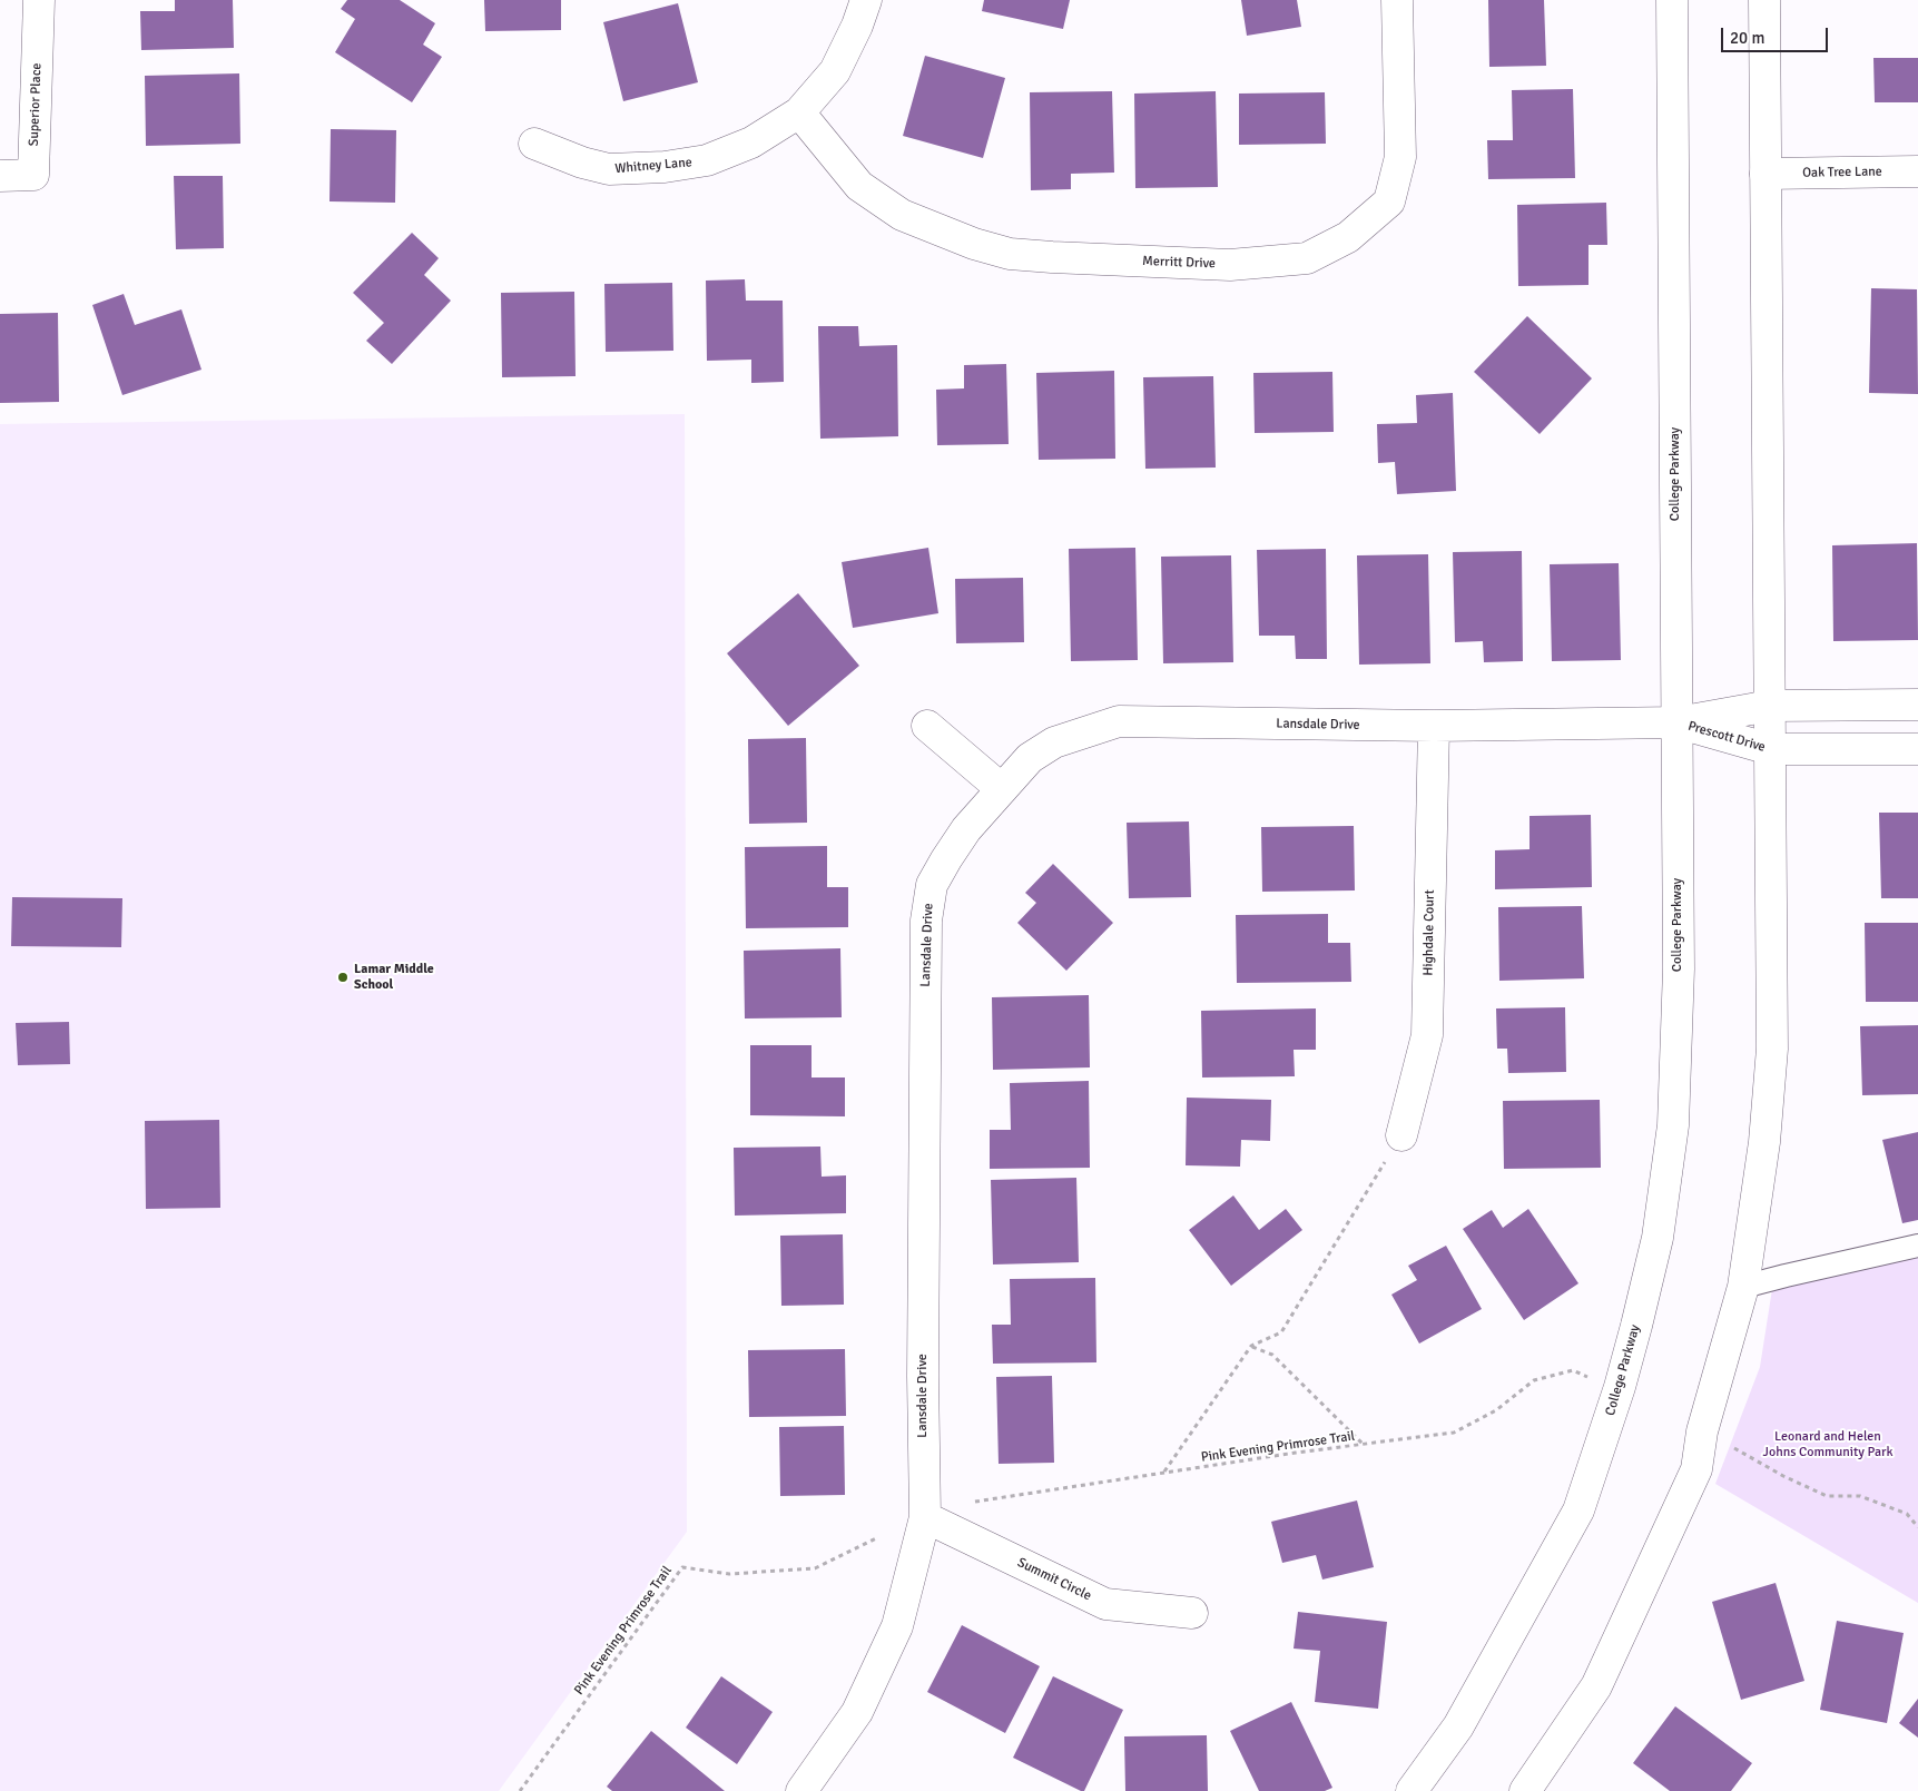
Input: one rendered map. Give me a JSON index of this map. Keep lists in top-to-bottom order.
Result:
{
  "streets": {
    "street": [
      "Superior Place",
      "Whitney Lane",
      "Oak Tree Lane",
      "Merritt Drive",
      "College Parkway",
      "Lansdale Drive",
      "Prescott Drive",
      "Highdale Court",
      "Summit Circle"
    ],
    "path": ["Pink Evening Primrose Trail"]
  },
  "crossings": [
    ["Whitney Lane", "Merritt Drive"],
    ["College Parkway", "Lansdale Drive"],
    ["College Parkway", "Prescott Drive"],
    ["Lansdale Drive", "Prescott Drive"],
    ["Lansdale Drive", "Highdale Court"],
    ["Lansdale Drive", "Summit Circle"]
  ],
  "parks": ["Leonard and Helen Johns Community Park"],
  "places": ["Lamar Middle School"],
  "scale_bar": "20 m"
}
